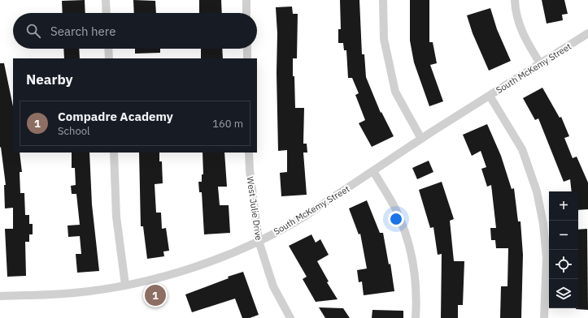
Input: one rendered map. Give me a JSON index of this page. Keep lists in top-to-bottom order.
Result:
{
  "streets": {
    "street": ["South McKemy Street", "West Julie Drive"]
  },
  "crossings": [
    ["South McKemy Street", "West Julie Drive"]
  ],
  "page": {
    "search": "Search here",
    "heading": "Nearby",
    "list": [
      {
        "mark": "1",
        "name": "Compadre Academy",
        "note": "School",
        "value": "160 m"
      }
    ],
    "map_buttons": ["+", "−"],
    "pins": "1"
  }
}
